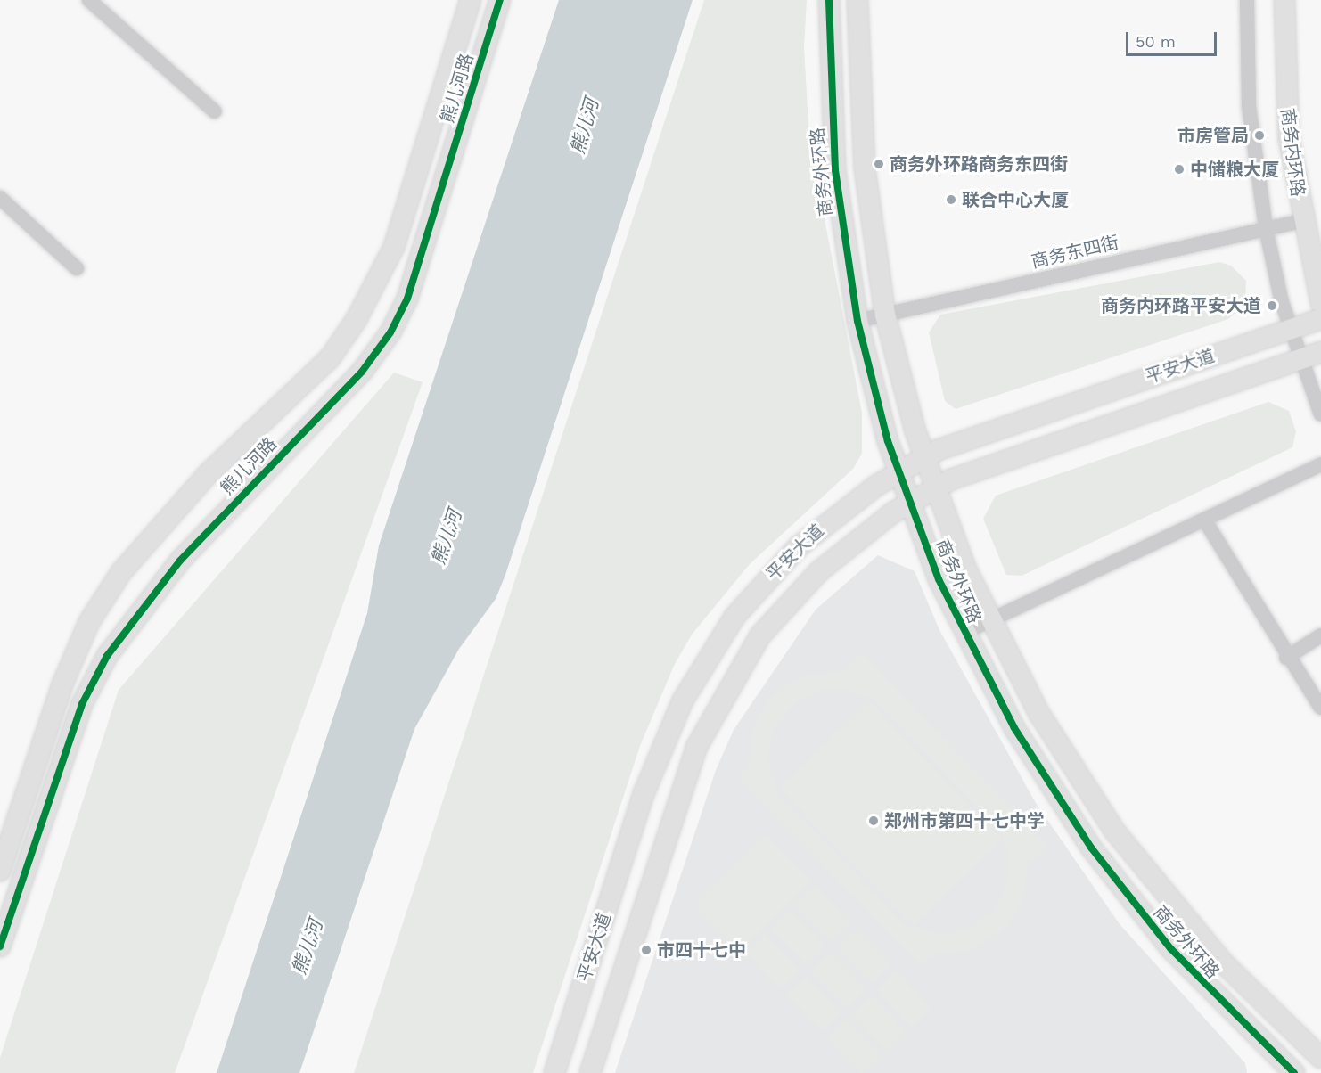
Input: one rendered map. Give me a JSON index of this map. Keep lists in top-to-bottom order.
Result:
{
  "streets": {
    "street": [
      "熊儿河路",
      "商务内环路",
      "商务外环路",
      "商务东四街",
      "平安大道"
    ]
  },
  "crossings": [
    ["商务内环路", "商务东四街"],
    ["商务外环路", "商务东四街"],
    ["商务外环路", "平安大道"]
  ],
  "water": ["熊儿河"],
  "places": [
    "市房管局",
    "商务外环路商务东四街",
    "中储粮大厦",
    "联合中心大厦",
    "商务内环路平安大道",
    "郑州市第四十七中学",
    "市四十七中"
  ],
  "scale_bar": "50 m"
}
